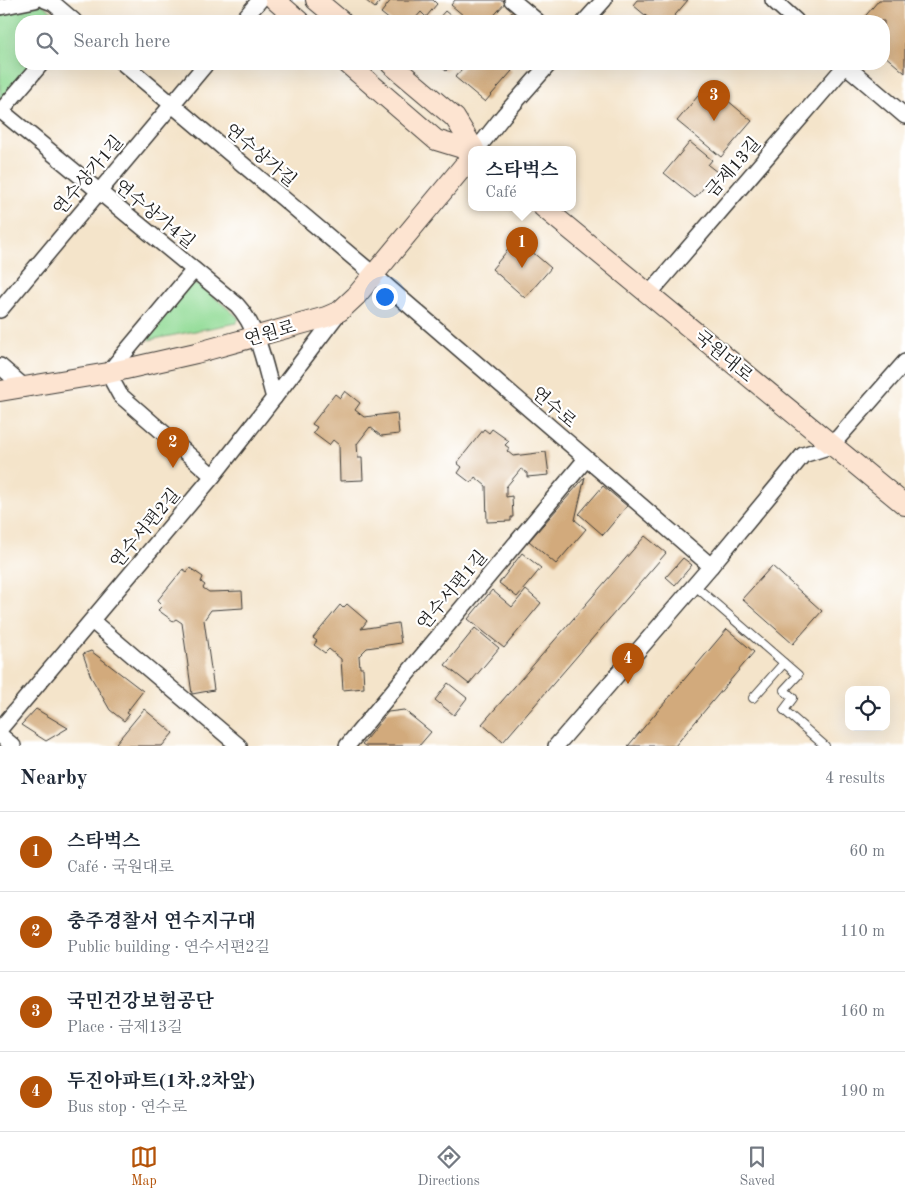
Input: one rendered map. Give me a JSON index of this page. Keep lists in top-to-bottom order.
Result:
{
  "streets": {
    "street": [
      "연수상가길",
      "금제13길",
      "연수상가1길",
      "연수상가4길",
      "연원로",
      "국원대로",
      "연수로",
      "연수서편2길",
      "연수서편1길"
    ]
  },
  "crossings": [
    ["연수상가길", "연수상가1길"],
    ["연수상가길", "연원로"],
    ["연수상가길", "연수로"],
    ["금제13길", "국원대로"],
    ["연수상가1길", "연수상가4길"],
    ["연수상가4길", "연원로"],
    ["연원로", "연수로"],
    ["연원로", "연수서편2길"],
    ["연수로", "연수서편1길"]
  ],
  "page": {
    "search": "Search here",
    "pins": [
      "3",
      "1",
      "2",
      "4"
    ],
    "popup": ["스타벅스", "Café"],
    "heading": ["Nearby", "4 results"],
    "list": [
      {
        "mark": "1",
        "name": "스타벅스",
        "note": "Café · 국원대로",
        "value": "60 m"
      },
      {
        "mark": "2",
        "name": "충주경찰서 연수지구대",
        "note": "Public building · 연수서편2길",
        "value": "110 m"
      },
      {
        "mark": "3",
        "name": "국민건강보험공단",
        "note": "Place · 금제13길",
        "value": "160 m"
      },
      {
        "mark": "4",
        "name": "두진아파트(1차.2차앞)",
        "note": "Bus stop · 연수로",
        "value": "190 m"
      }
    ],
    "nav": ["Map", "Directions", "Saved"]
  }
}
